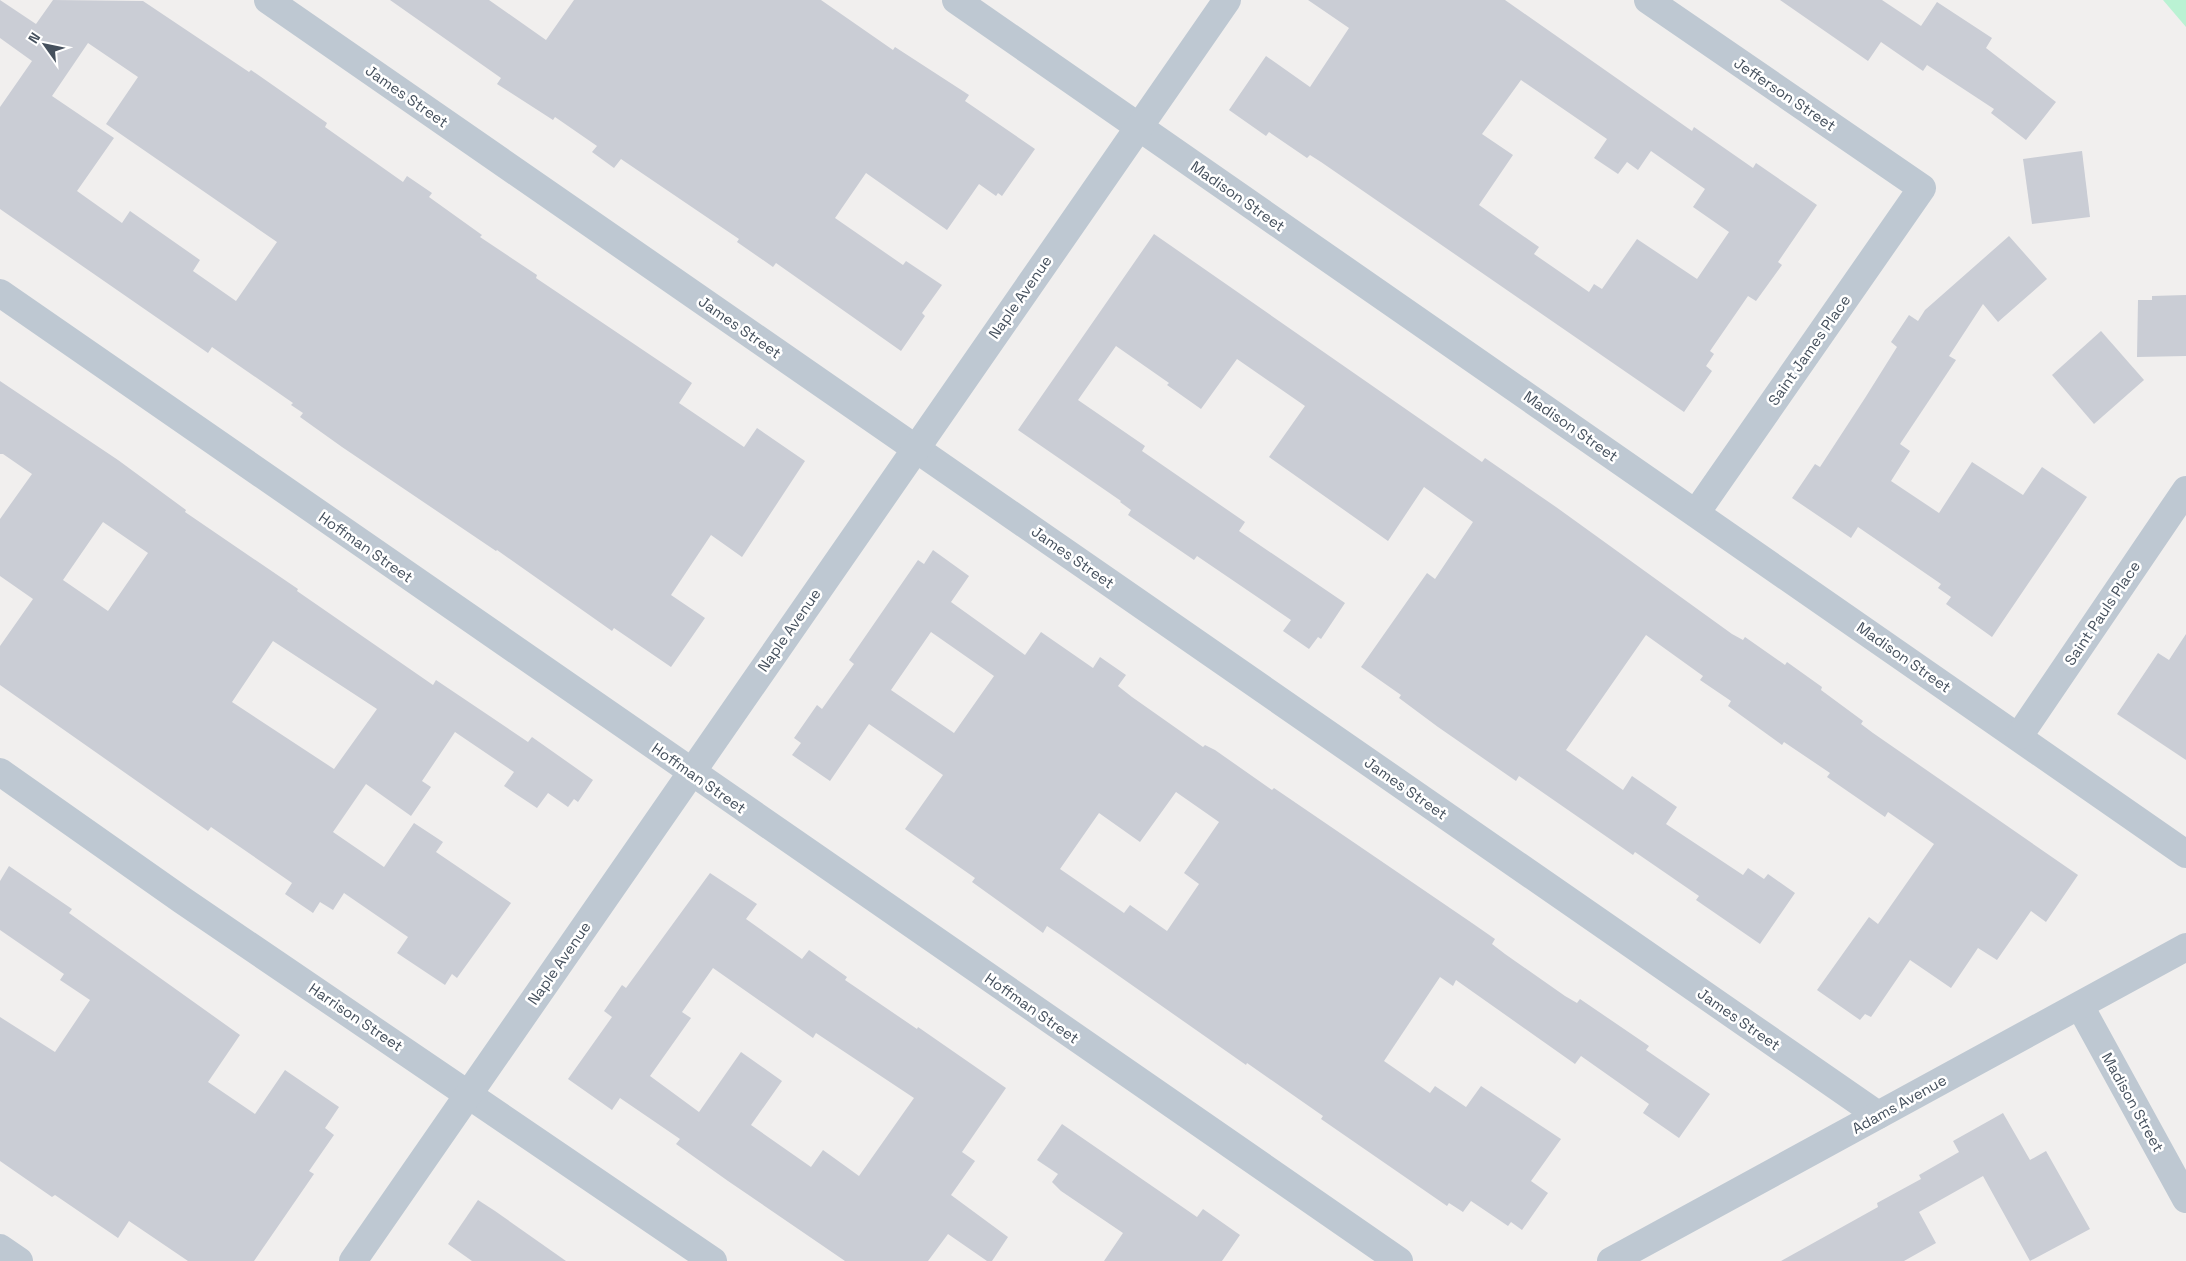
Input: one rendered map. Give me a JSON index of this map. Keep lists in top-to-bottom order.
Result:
{
  "streets": {
    "street": [
      "Jefferson Street",
      "James Street",
      "Madison Street",
      "Naple Avenue",
      "Saint James Place",
      "Hoffman Street",
      "Saint Pauls Place",
      "Harrison Street",
      "Adams Avenue"
    ]
  },
  "crossings": [
    ["Jefferson Street", "Saint James Place"],
    ["James Street", "Naple Avenue"],
    ["James Street", "Adams Avenue"],
    ["Madison Street", "Naple Avenue"],
    ["Madison Street", "Saint James Place"],
    ["Madison Street", "Saint Pauls Place"],
    ["Madison Street", "Adams Avenue"],
    ["Naple Avenue", "Hoffman Street"],
    ["Naple Avenue", "Harrison Street"]
  ],
  "north": "top left"
}
